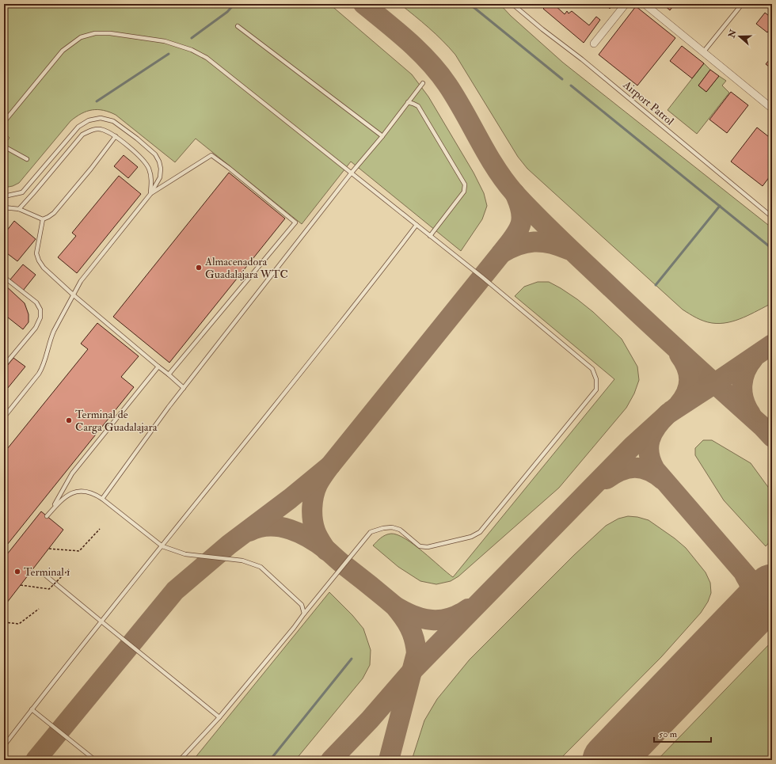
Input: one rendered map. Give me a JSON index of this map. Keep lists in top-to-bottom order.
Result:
{
  "streets": {
    "lane": ["Airport Patrol"]
  },
  "places": ["Almacenadora Guadalajara WTC", "Terminal de Carga Guadalajara", "Terminal 1"],
  "scale_bar": "50 m",
  "north": "left"
}
